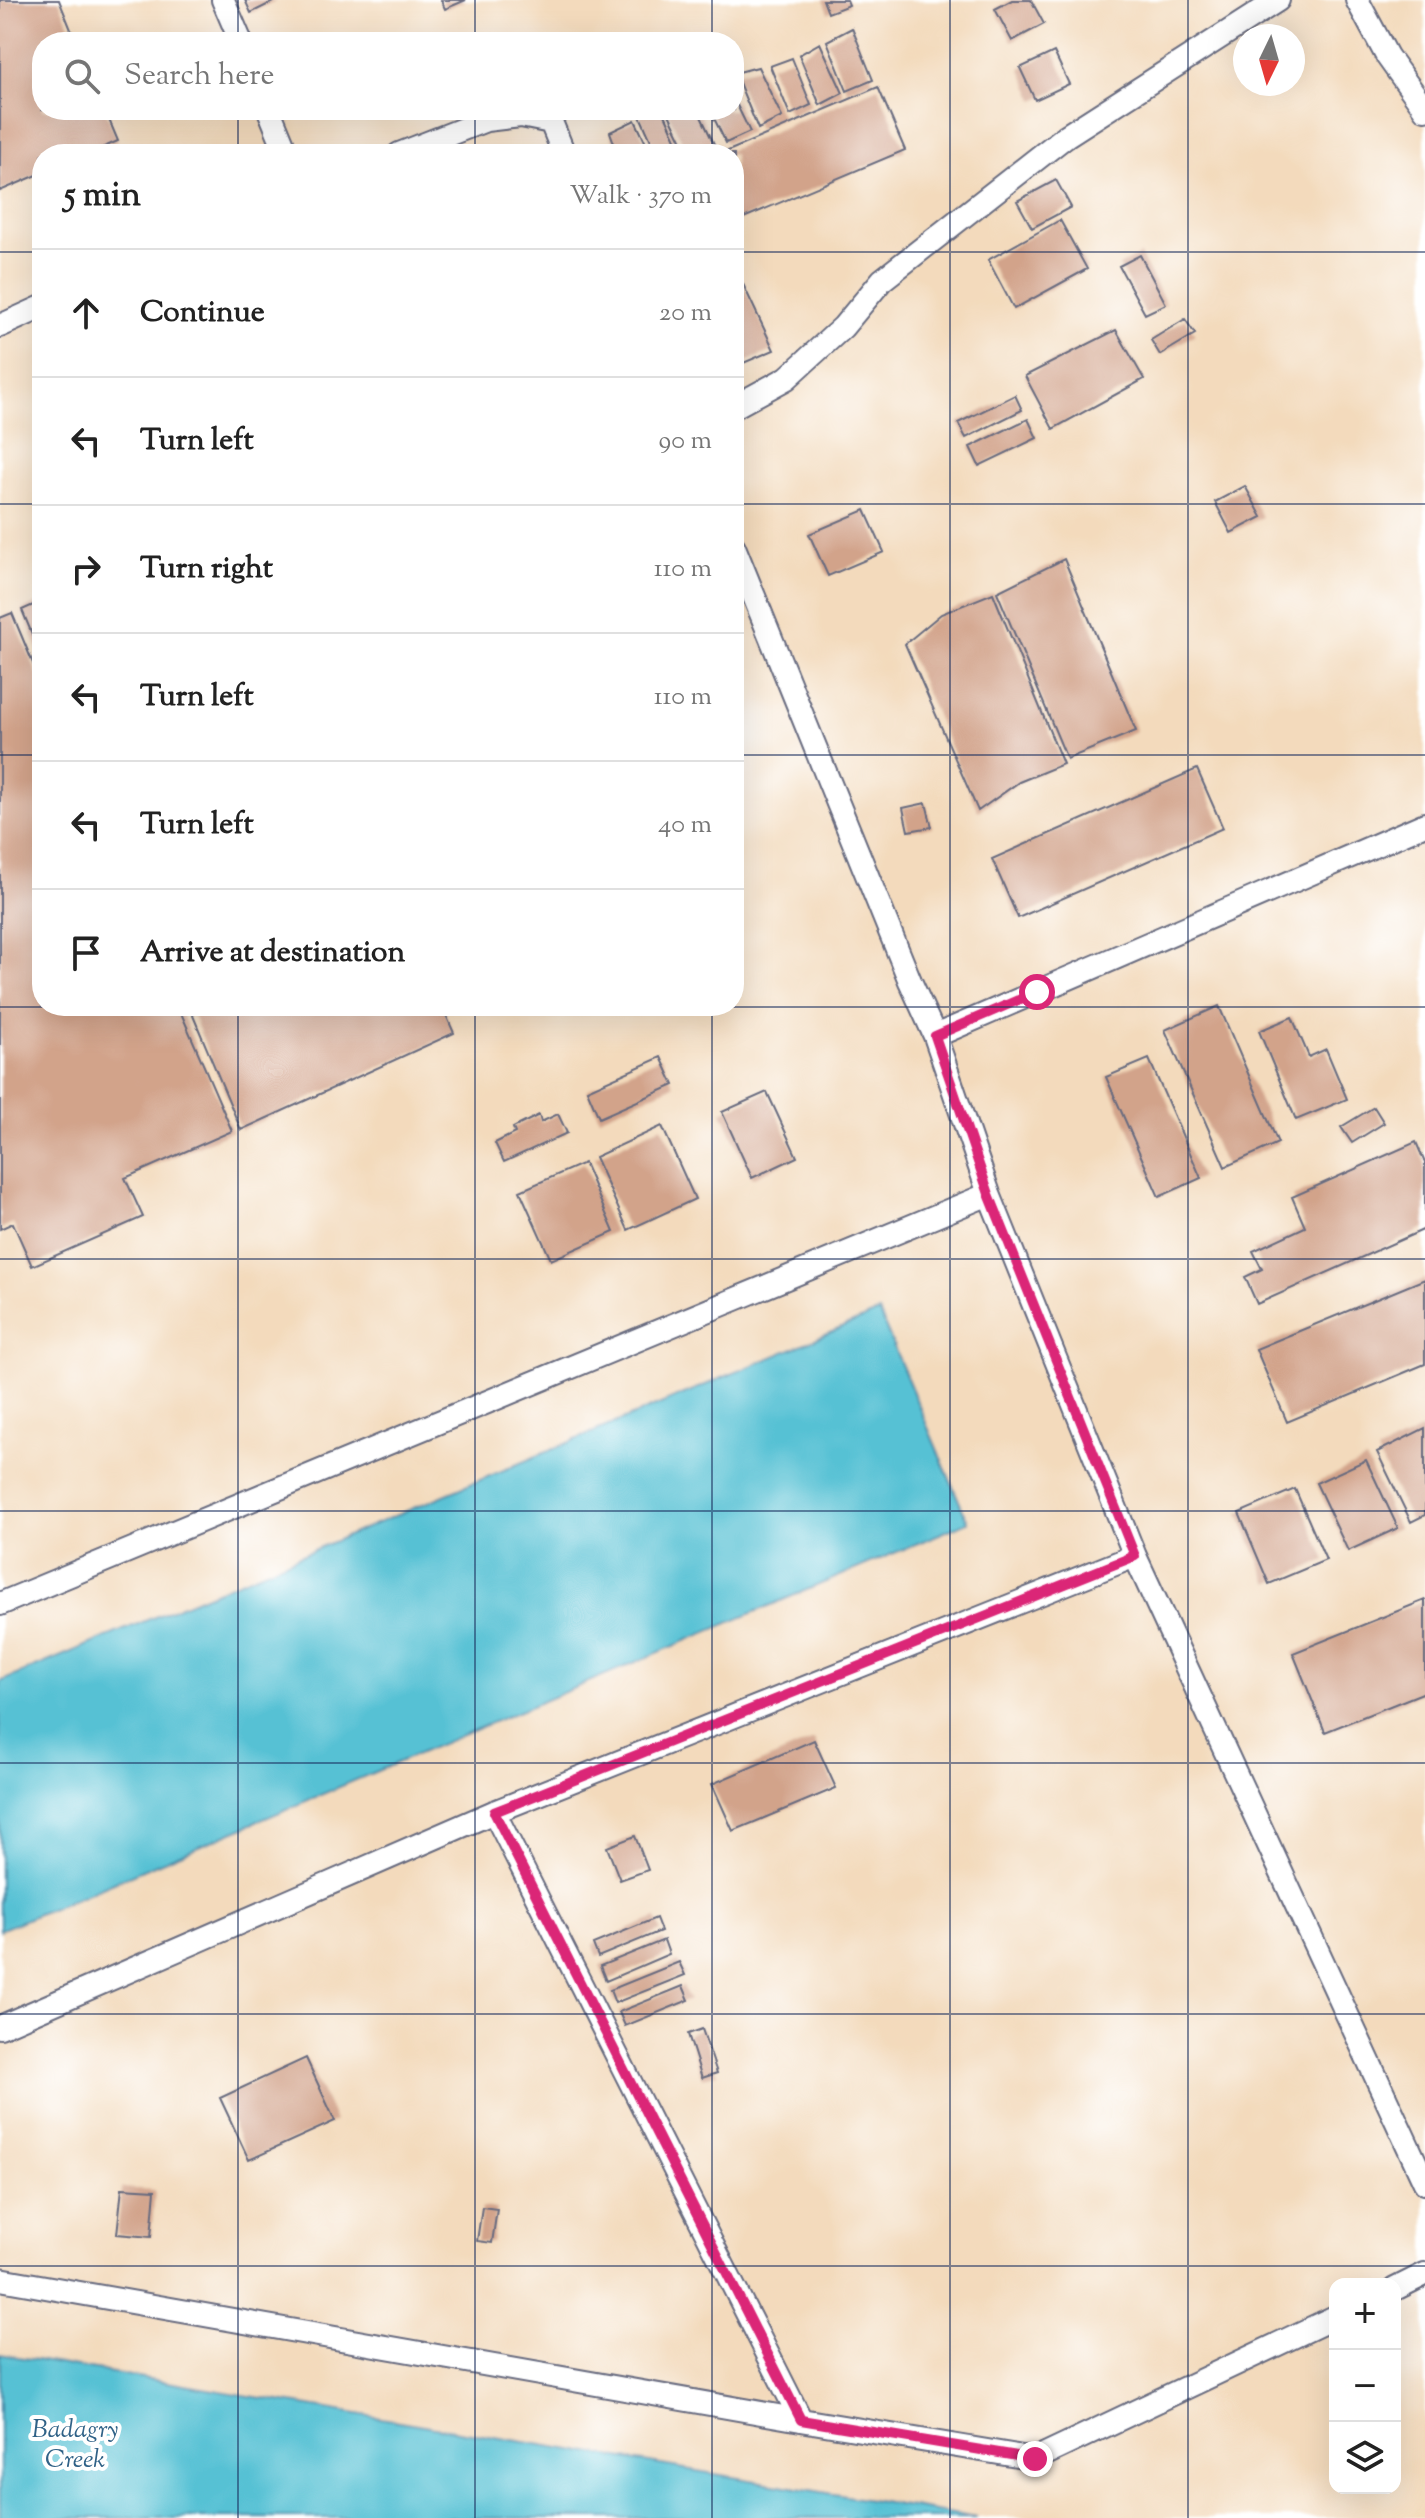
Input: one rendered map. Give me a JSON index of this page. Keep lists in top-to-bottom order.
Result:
{
  "water": ["Badagry Creek"],
  "north": "bottom",
  "page": {
    "search": "Search here",
    "heading": ["5 min", "Walk · 370 m"],
    "list": [
      ["Continue", "20 m"],
      ["Turn left", "90 m"],
      ["Turn right", "110 m"],
      ["Turn left", "110 m"],
      ["Turn left", "40 m"],
      "Arrive at destination"
    ],
    "map_buttons": ["+", "−"]
  }
}
